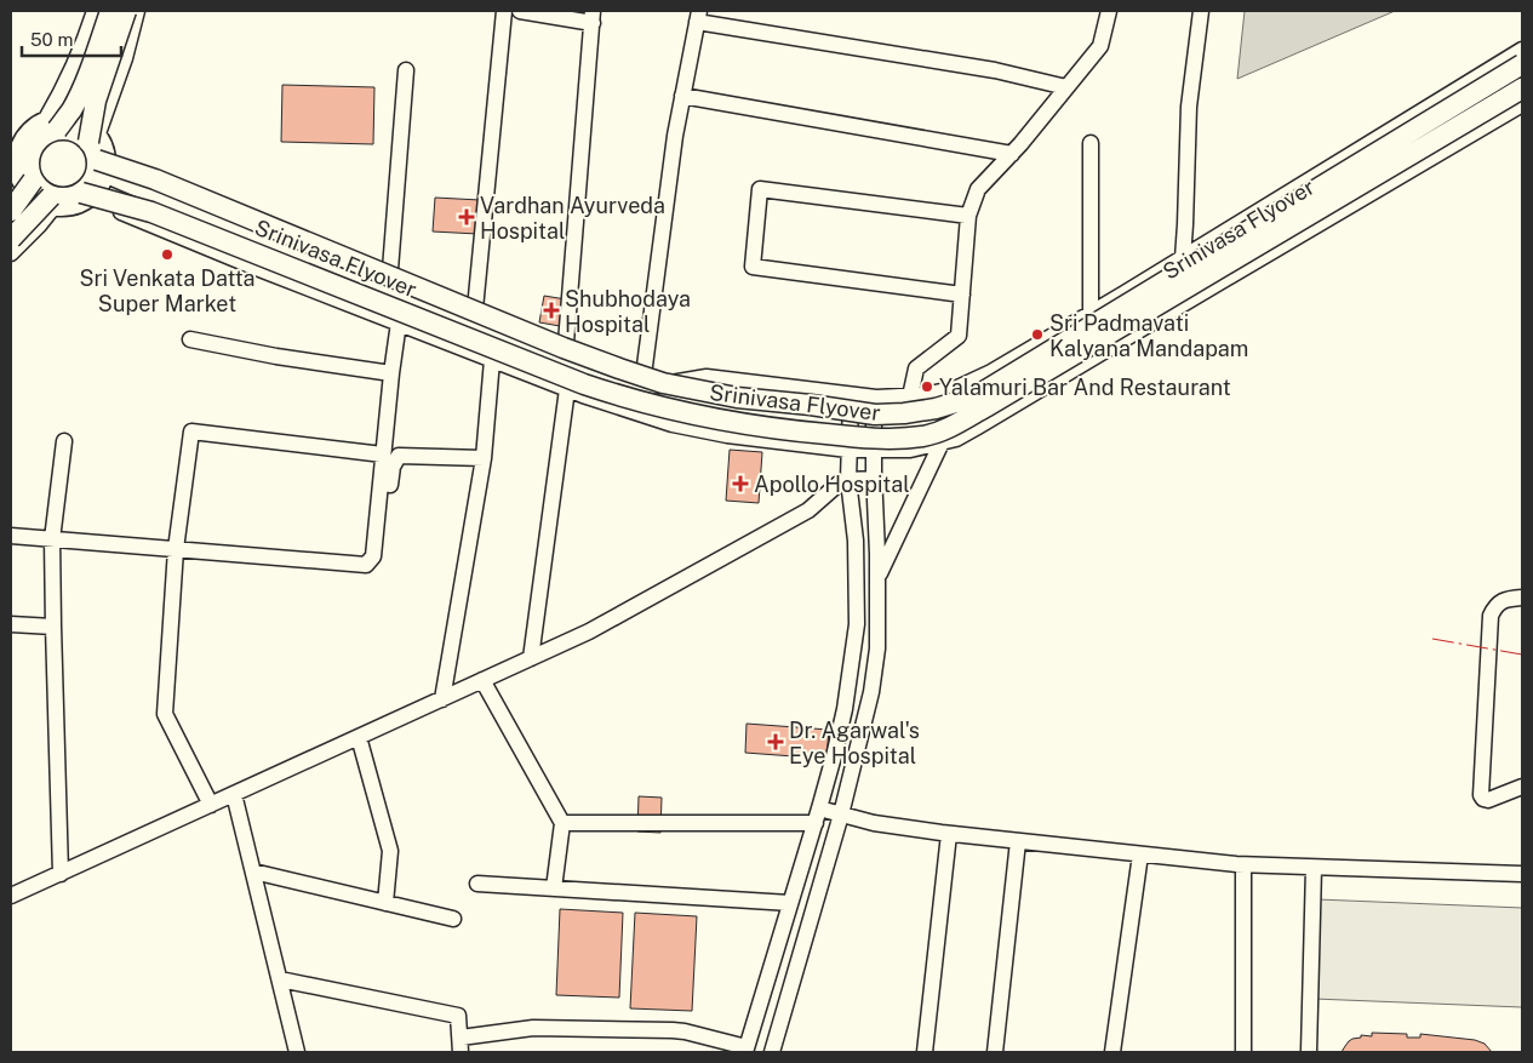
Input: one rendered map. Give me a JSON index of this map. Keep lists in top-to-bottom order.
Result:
{
  "streets": {
    "main road": ["Srinivasa Flyover"]
  },
  "places": {
    "health": [
      "Vardhan Ayurveda Hospital",
      "Shubhodaya Hospital",
      "Apollo Hospital",
      "Dr. Agarwal's Eye Hospital"
    ],
    "other": ["Sri Venkata Datta Super Market", "Sri Padmavati Kalyana Mandapam", "Yalamuri Bar And Restaurant"]
  },
  "scale_bar": "50 m"
}
